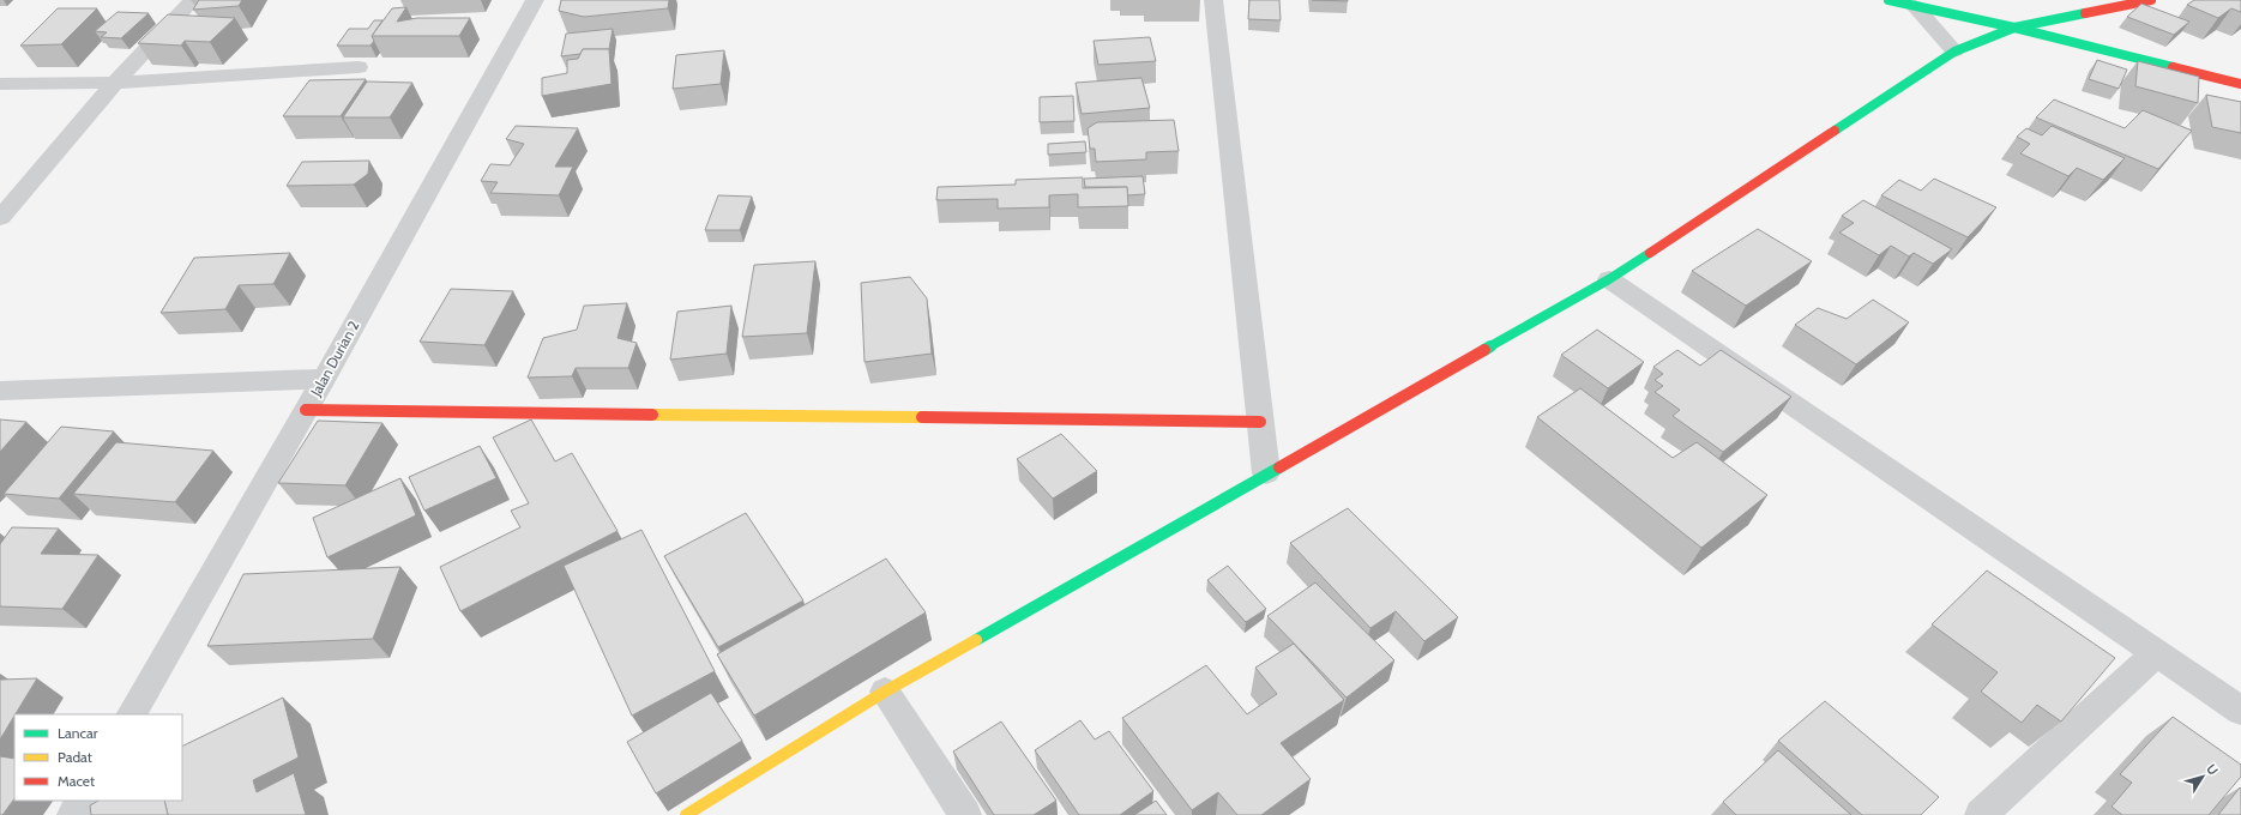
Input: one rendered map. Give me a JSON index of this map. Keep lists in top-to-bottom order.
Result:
{
  "streets": {
    "street": ["Jalan Durian 2"]
  },
  "legend": ["Lancar", "Padat", "Macet"],
  "north": "top right"
}
